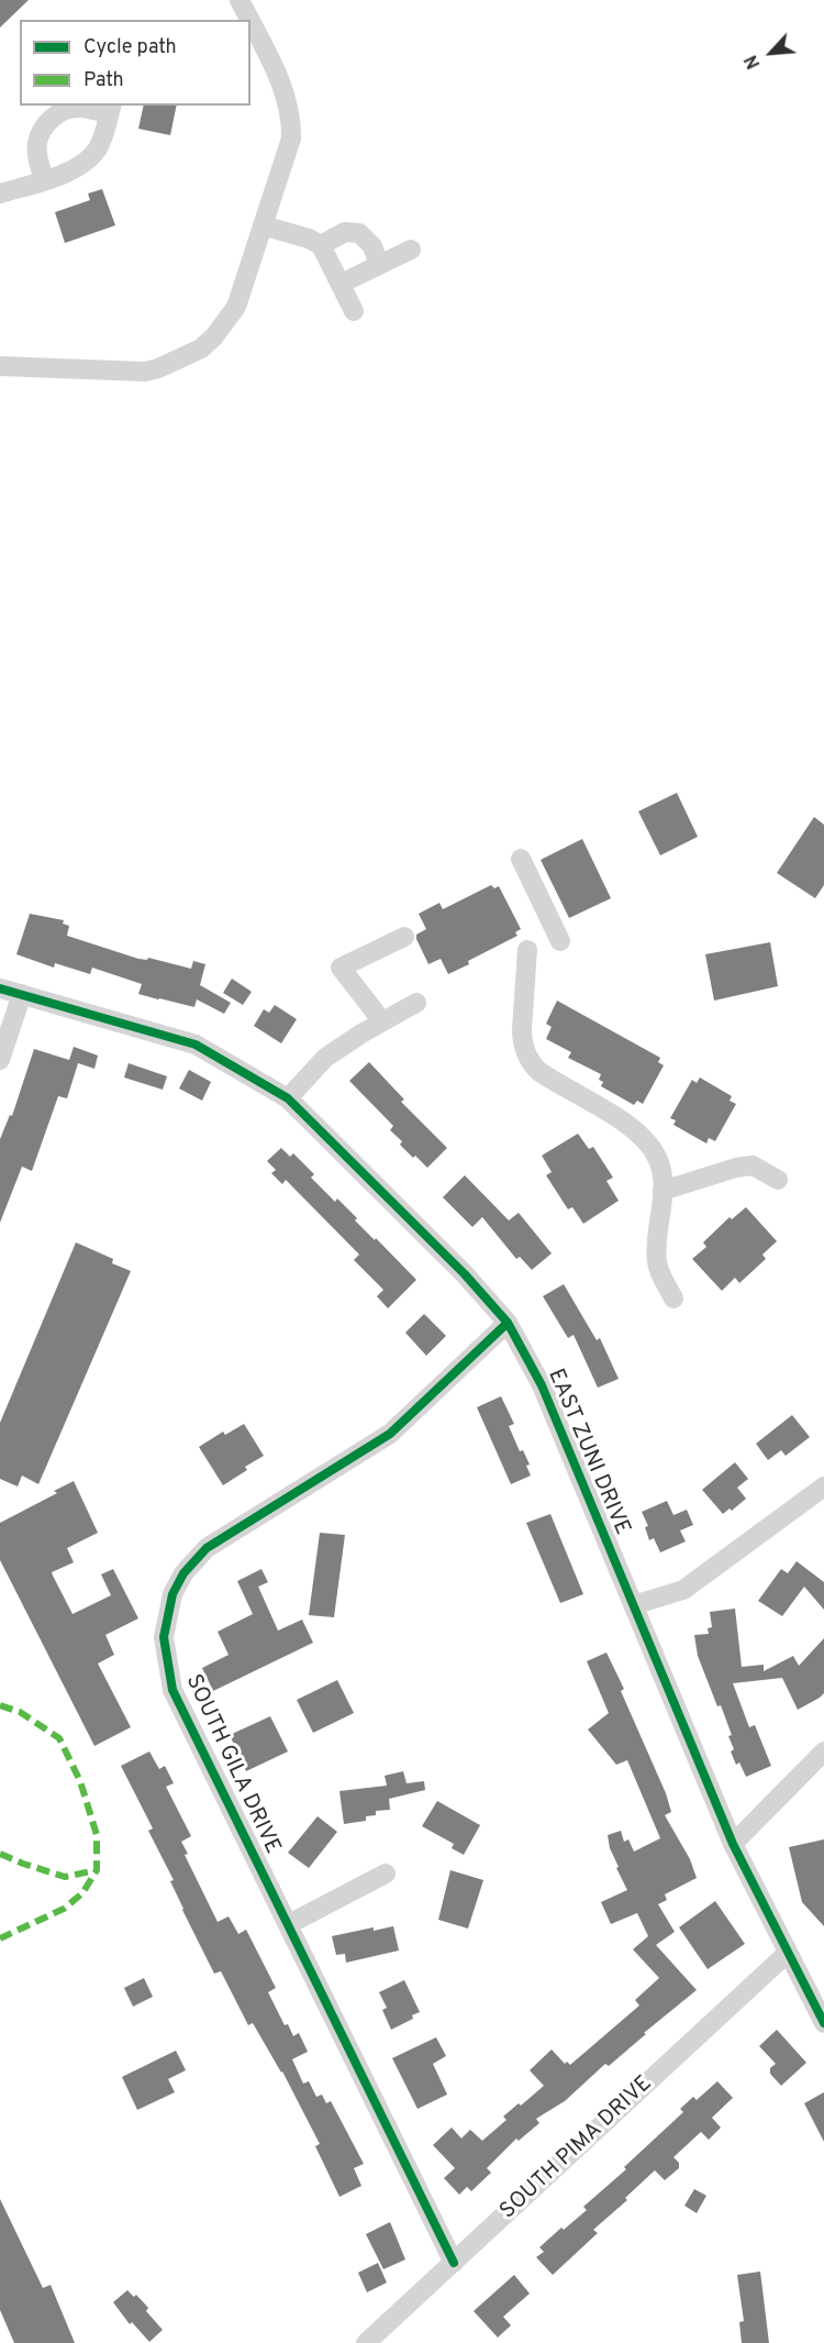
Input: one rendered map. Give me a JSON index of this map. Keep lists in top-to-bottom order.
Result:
{
  "streets": {
    "street": ["EAST ZUNI DRIVE", "SOUTH GILA DRIVE", "SOUTH PIMA DRIVE"]
  },
  "crossings": [
    ["EAST ZUNI DRIVE", "SOUTH GILA DRIVE"],
    ["EAST ZUNI DRIVE", "SOUTH PIMA DRIVE"],
    ["SOUTH GILA DRIVE", "SOUTH PIMA DRIVE"]
  ],
  "legend": ["Cycle path", "Path"],
  "north": "bottom left"
}
